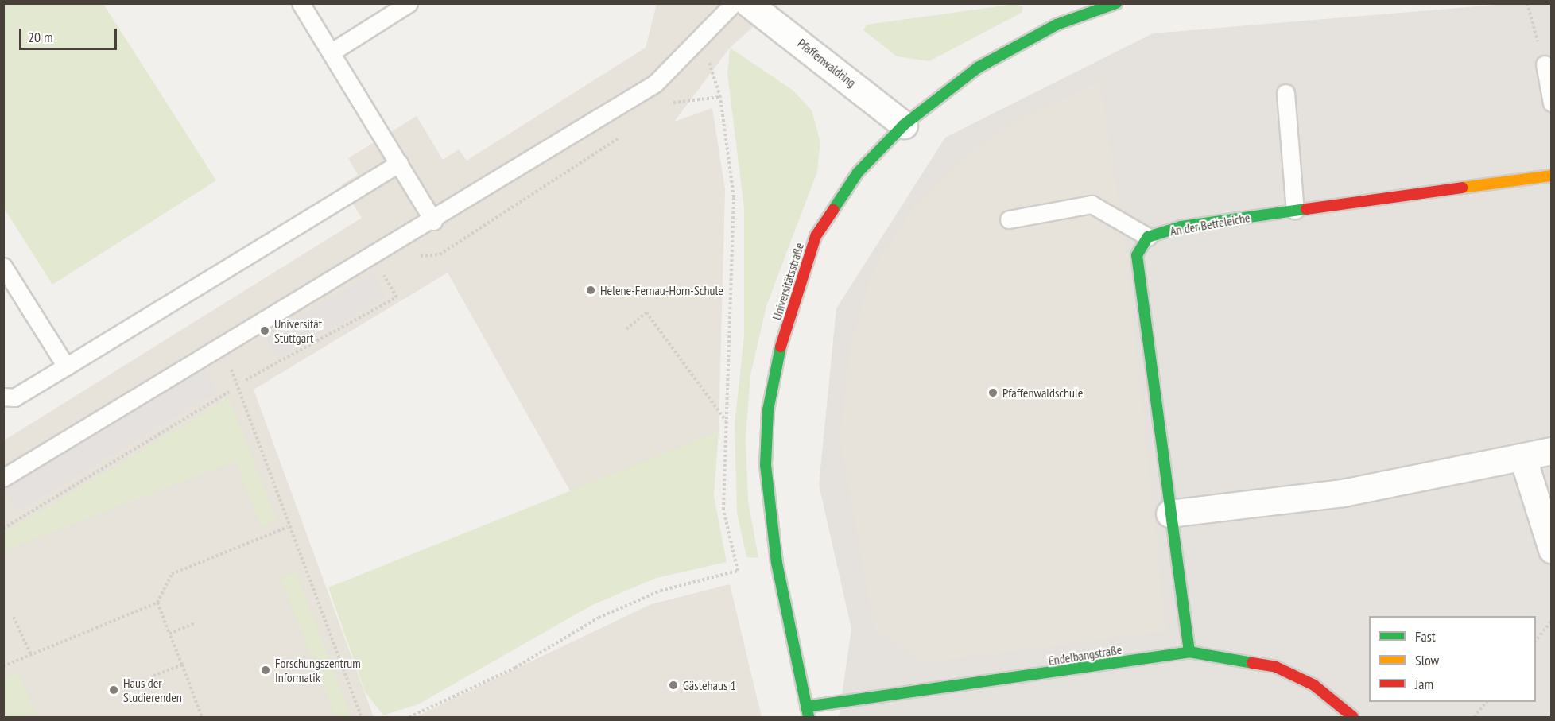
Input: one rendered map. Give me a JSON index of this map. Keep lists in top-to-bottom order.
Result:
{
  "streets": {
    "street": [
      "Pfaffenwaldring",
      "An der Betteleiche",
      "Universitätsstraße",
      "Endelbangstraße"
    ]
  },
  "crossings": [
    ["Pfaffenwaldring", "Universitätsstraße"],
    ["Universitätsstraße", "Endelbangstraße"]
  ],
  "places": [
    "Helene-Fernau-Horn-Schule",
    "Universität Stuttgart",
    "Pfaffenwaldschule",
    "Forschungszentrum Informatik",
    "Gästehaus 1",
    "Haus der Studierenden"
  ],
  "legend": ["Fast", "Slow", "Jam"],
  "scale_bar": "20 m"
}
